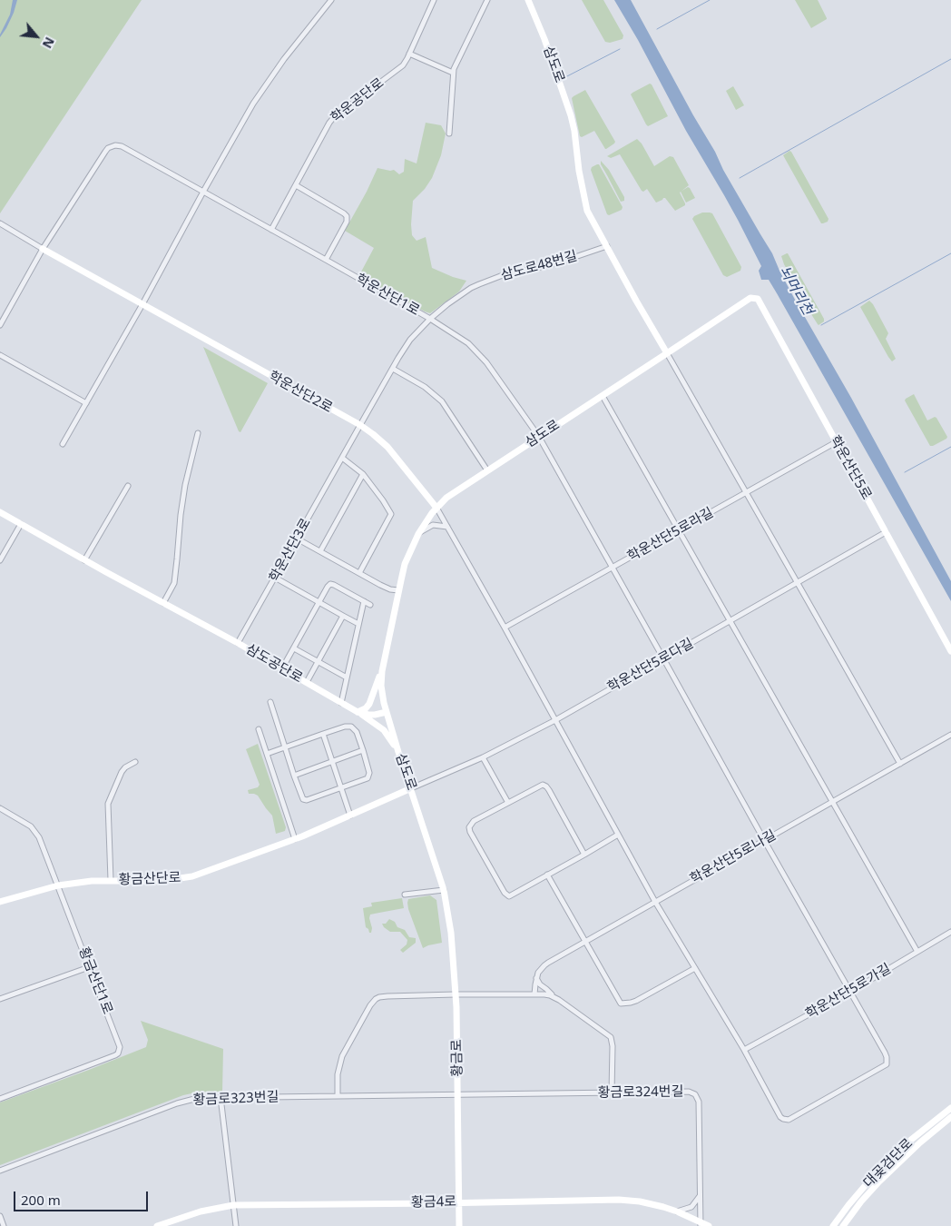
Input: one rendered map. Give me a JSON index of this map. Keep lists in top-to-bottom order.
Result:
{
  "streets": {
    "street": [
      "삼도로",
      "학운공단로",
      "삼도로48번길",
      "학운산단1로",
      "학운산단2로",
      "학운산단5로",
      "학운산단5로라길",
      "학운산단3로",
      "삼도공단로",
      "학운산단5로다길",
      "학운산단5로나길",
      "황금산단로",
      "황금산단1로",
      "학운산단5로가길",
      "황금로",
      "황금로324번길",
      "황금로323번길",
      "대곶검단로",
      "황금4로"
    ]
  },
  "crossings": [
    ["삼도로", "삼도로48번길"],
    ["삼도로", "학운산단1로"],
    ["삼도로", "학운산단2로"],
    ["삼도로", "학운산단5로"],
    ["삼도로", "삼도공단로"],
    ["삼도로", "학운산단5로다길"],
    ["삼도로", "황금산단로"],
    ["삼도로", "황금로"],
    ["학운공단로", "학운산단1로"],
    ["삼도로48번길", "학운산단1로"],
    ["삼도로48번길", "학운산단3로"],
    ["학운산단1로", "학운산단2로"],
    ["학운산단1로", "학운산단5로라길"],
    ["학운산단1로", "학운산단5로다길"],
    ["학운산단1로", "학운산단5로나길"],
    ["학운산단1로", "학운산단5로가길"],
    ["학운산단2로", "학운산단3로"],
    ["학운산단5로", "학운산단5로라길"],
    ["학운산단5로", "학운산단5로다길"],
    ["학운산단3로", "삼도공단로"],
    ["학운산단5로다길", "황금산단로"],
    ["황금산단로", "황금산단1로"],
    ["황금로", "황금로324번길"],
    ["황금로", "황금로323번길"],
    ["황금로", "황금4로"],
    ["황금로324번길", "황금로323번길"],
    ["황금로324번길", "황금4로"]
  ],
  "water": ["뇌머리천"],
  "scale_bar": "200 m",
  "north": "bottom right"
}
